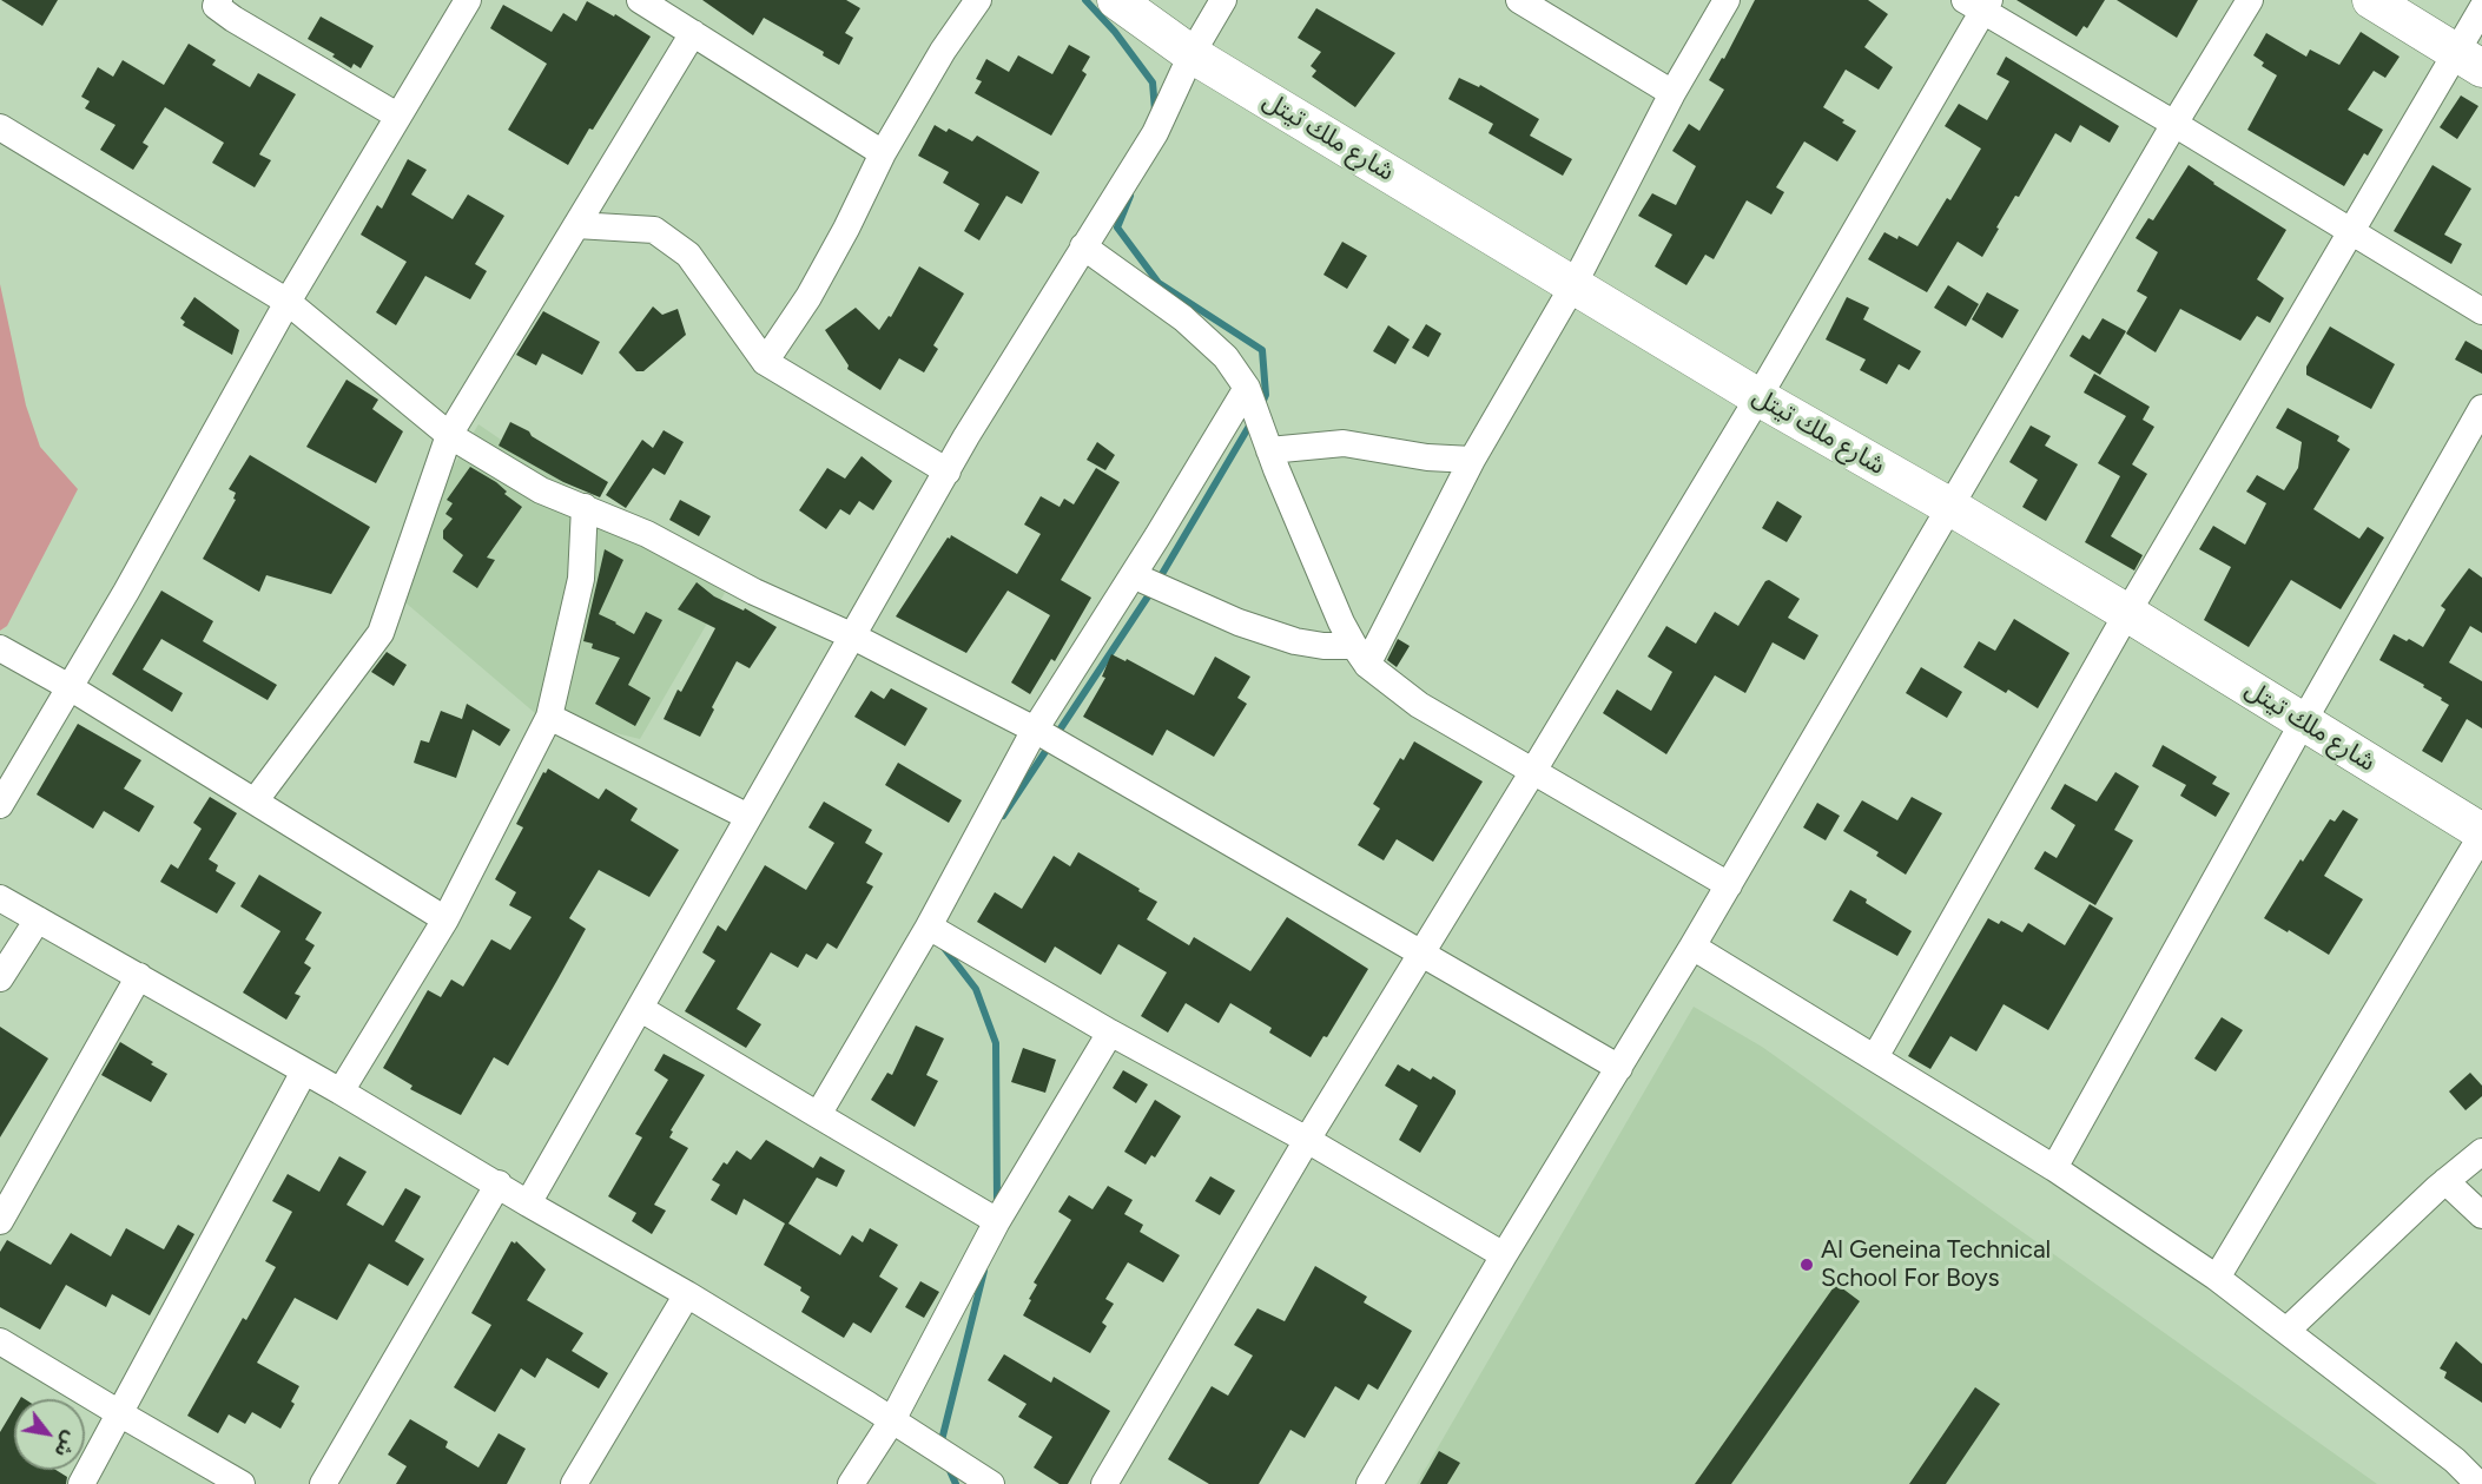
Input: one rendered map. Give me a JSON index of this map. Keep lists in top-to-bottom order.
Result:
{
  "streets": {
    "main road": ["شارع ملك تيتل"]
  },
  "places": ["Al Geneina Technical School For Boys"],
  "north": "bottom right"
}
